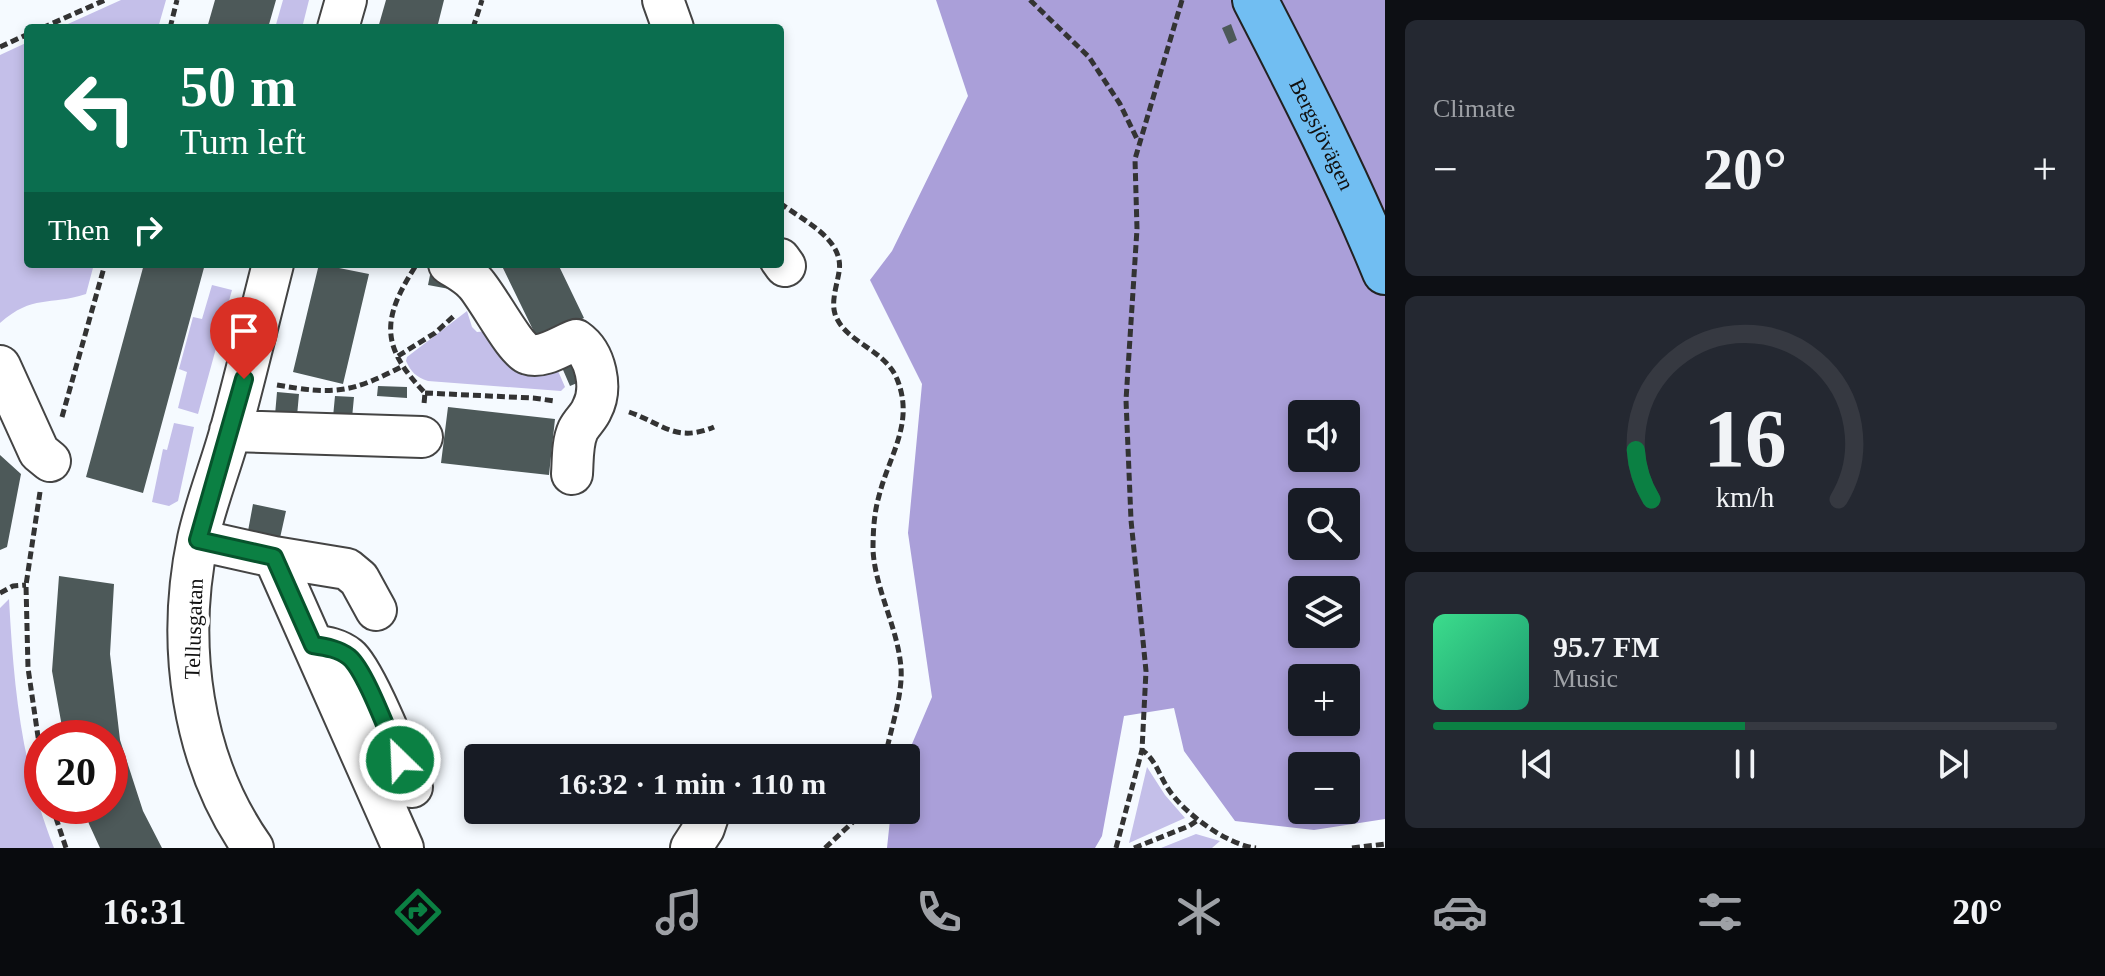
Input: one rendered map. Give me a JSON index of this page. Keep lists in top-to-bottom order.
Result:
{
  "streets": {
    "main road": ["Bergsjövägen"],
    "street": ["Tellusgatan"]
  },
  "page": {
    "tile": "Climate",
    "turn": ["50 m", "Turn left"],
    "heat": ["−", "20°", "+"],
    "then": "Then",
    "map_buttons": ["+", "−"],
    "song": ["95.7 FM", "Music"],
    "limit": "20",
    "trip": "16:32 · 1 min · 110 m",
    "tabs": ["16:31", "20°"],
    "gauge": ["16", "km/h"]
  }
}
